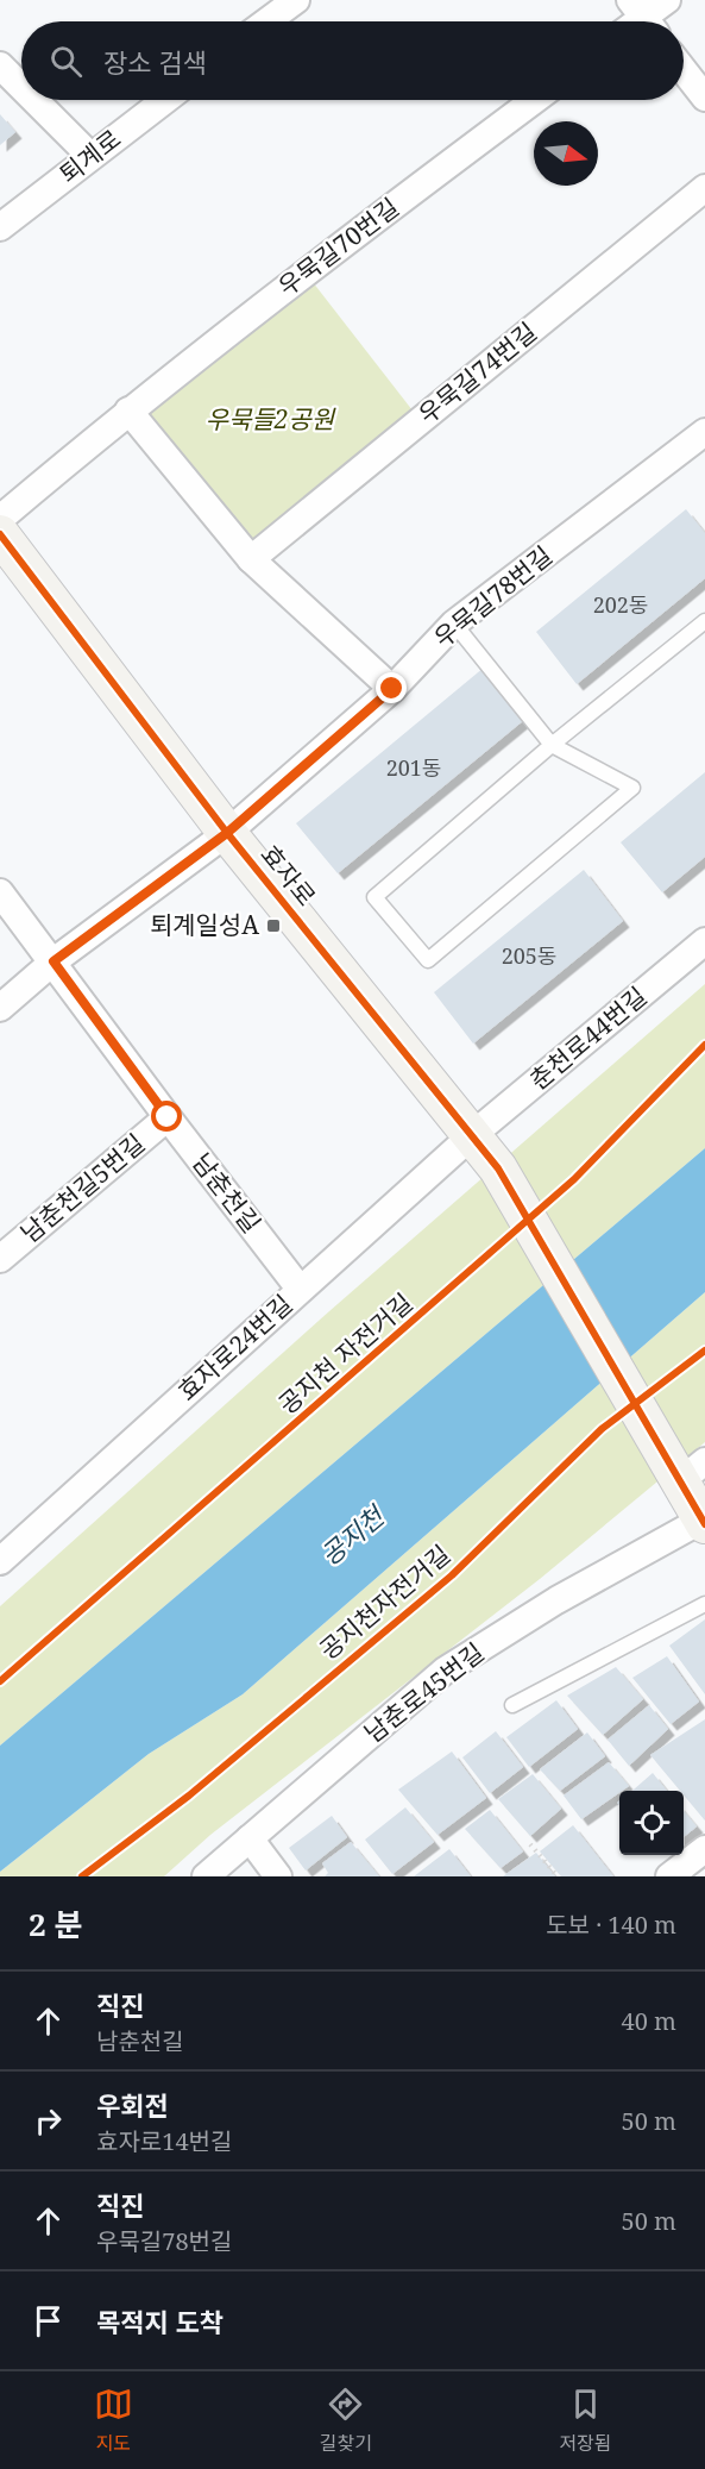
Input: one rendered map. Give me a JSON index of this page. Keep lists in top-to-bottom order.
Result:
{
  "streets": {
    "street": [
      "퇴계로",
      "우묵길70번길",
      "우묵길74번길",
      "우묵길78번길",
      "효자로",
      "춘천로44번길",
      "남춘천길5번길",
      "남춘천길",
      "효자로24번길",
      "남춘로45번길"
    ],
    "cycle path": ["공지천 자전거길", "공지천자전거길"]
  },
  "crossings": [
    ["우묵길78번길", "효자로"],
    ["우묵길78번길", "남춘천길"],
    ["효자로", "춘천로44번길"],
    ["효자로", "효자로24번길"],
    ["춘천로44번길", "효자로24번길"],
    ["남춘천길5번길", "남춘천길"],
    ["남춘천길", "효자로24번길"]
  ],
  "water": ["공지천"],
  "parks": ["우묵들2공원"],
  "places": {
    "transit": ["퇴계일성A"]
  },
  "house_numbers": ["202동", "201동", "205동"],
  "north": "right",
  "page": {
    "search": "장소 검색",
    "heading": ["2 분", "도보 · 140 m"],
    "list": [
      ["직진", "남춘천길", "40 m"],
      ["우회전", "효자로14번길", "50 m"],
      ["직진", "우묵길78번길", "50 m"],
      "목적지 도착"
    ],
    "nav": ["지도", "길찾기", "저장됨"]
  }
}
